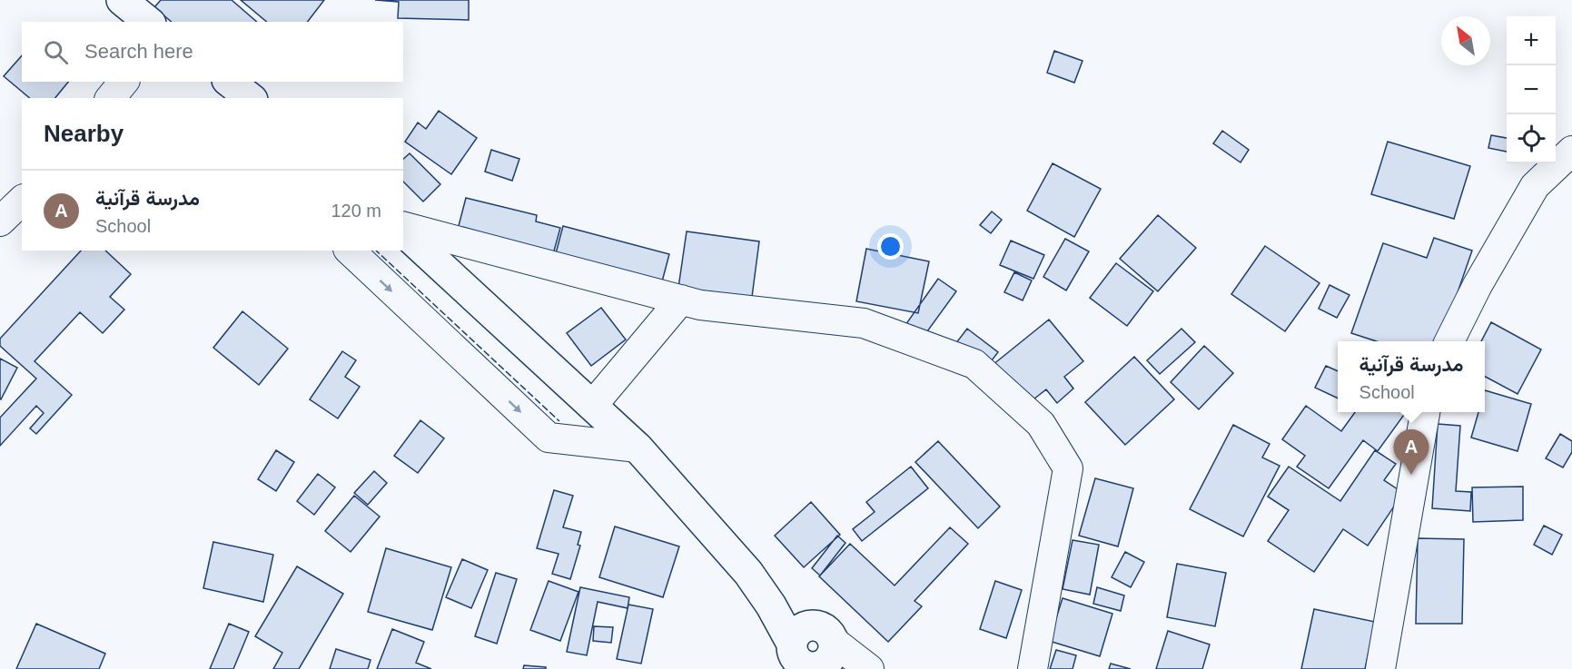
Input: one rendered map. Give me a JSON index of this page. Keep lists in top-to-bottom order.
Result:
{
  "north": "top left",
  "page": {
    "map_buttons": ["+", "−"],
    "search": "Search here",
    "heading": "Nearby",
    "list": [
      {
        "mark": "A",
        "name": "مدرسة قرآنية",
        "note": "School",
        "value": "120 m"
      }
    ],
    "popup": ["مدرسة قرآنية", "School"],
    "pins": "A"
  }
}
